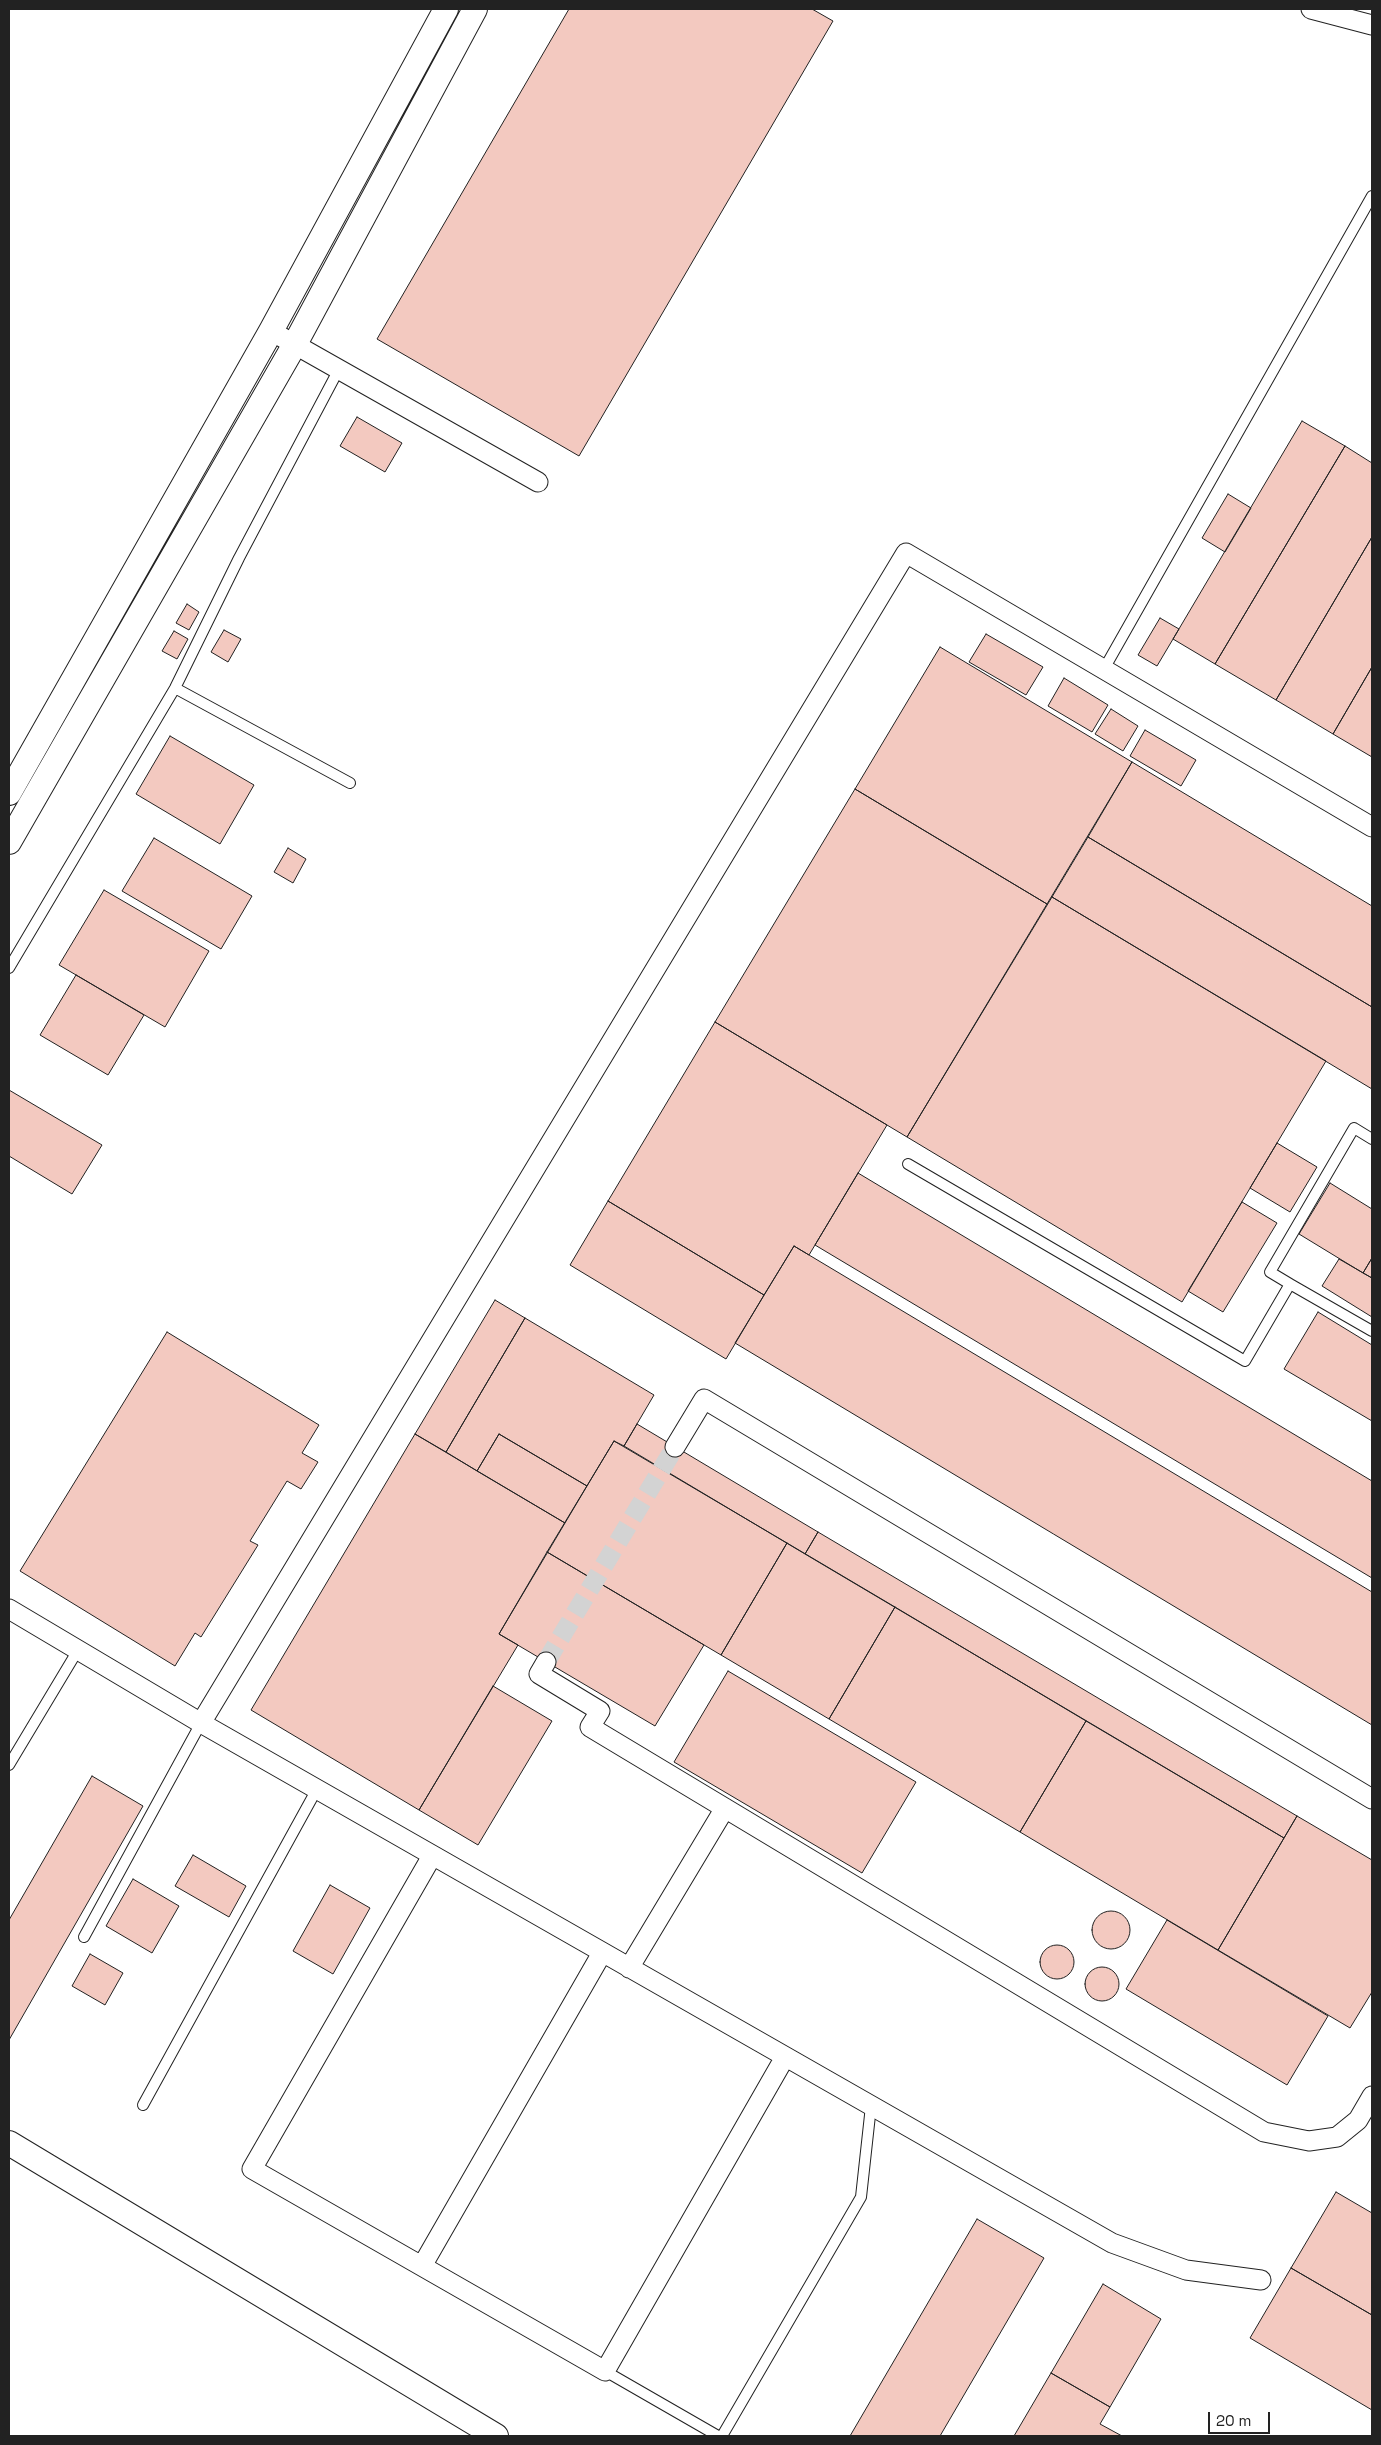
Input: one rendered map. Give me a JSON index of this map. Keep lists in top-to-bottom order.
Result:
{
  "scale_bar": "20 m"
}
